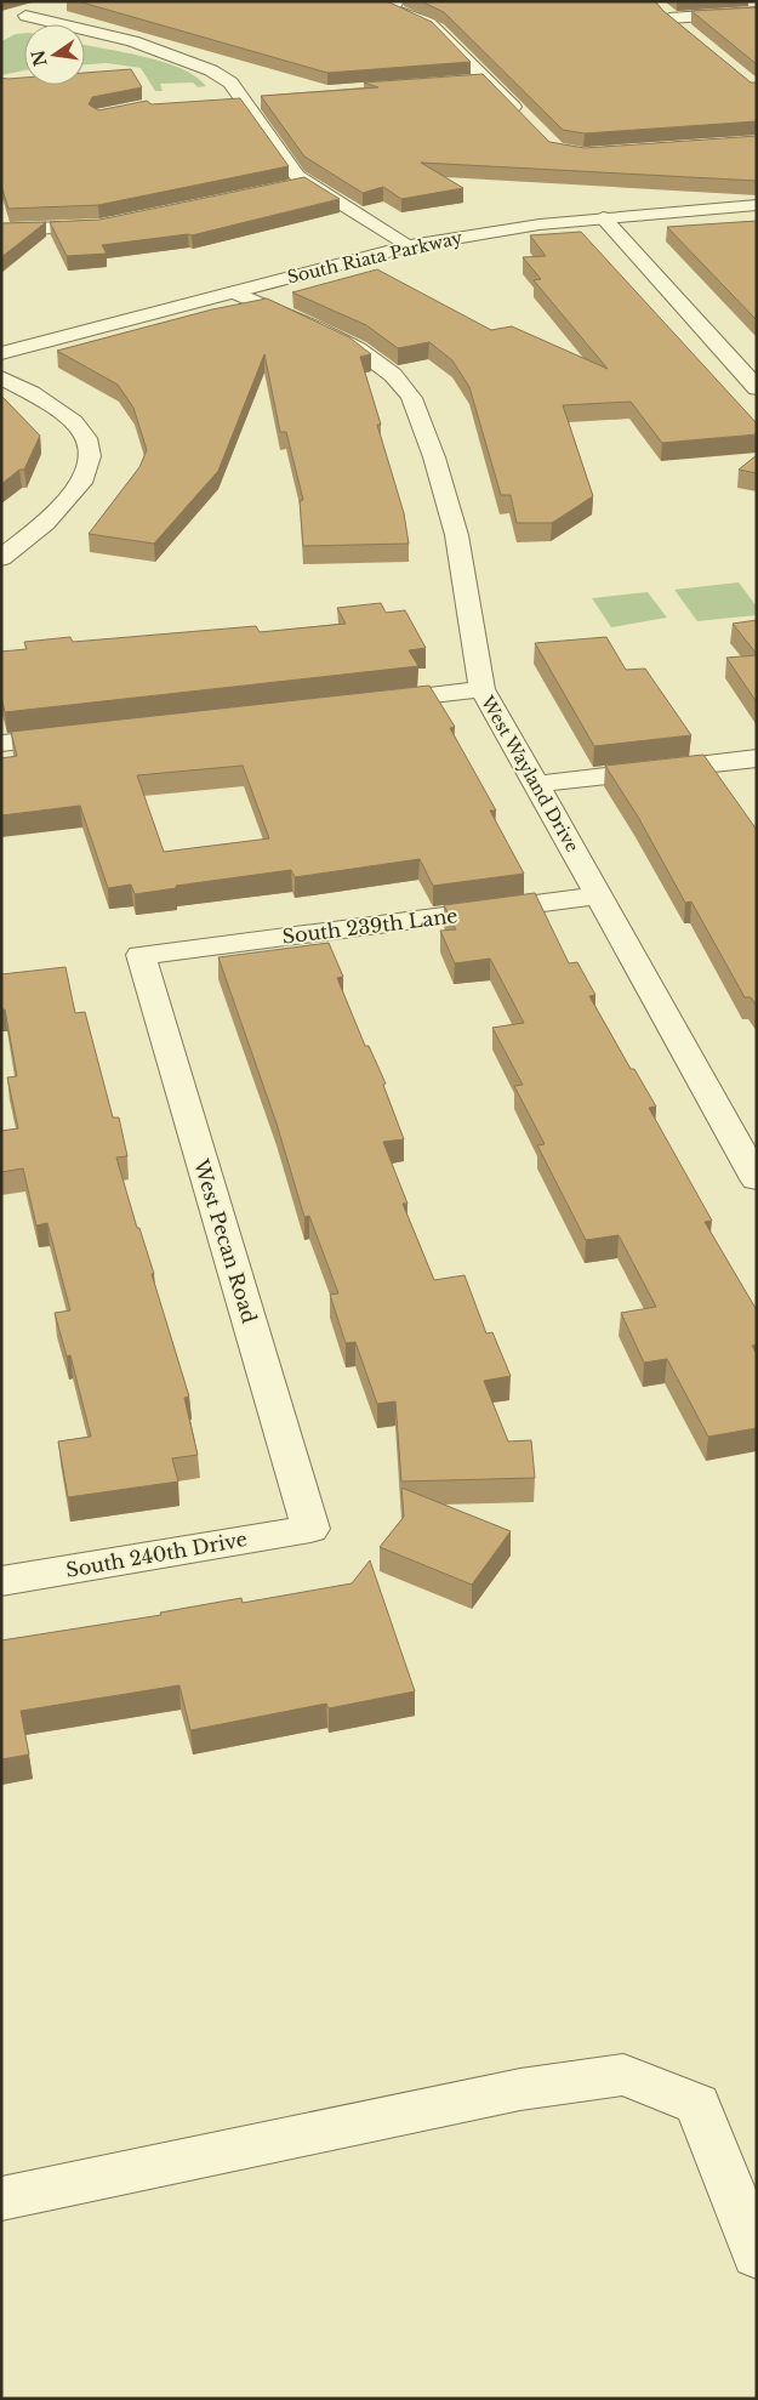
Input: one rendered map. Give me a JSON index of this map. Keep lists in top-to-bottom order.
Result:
{
  "streets": {
    "street": [
      "South Riata Parkway",
      "West Wayland Drive",
      "South 239th Lane",
      "West Pecan Road",
      "South 240th Drive"
    ]
  },
  "crossings": [
    ["South Riata Parkway", "West Wayland Drive"],
    ["West Wayland Drive", "South 239th Lane"],
    ["South 239th Lane", "West Pecan Road"],
    ["West Pecan Road", "South 240th Drive"]
  ],
  "north": "left"
}
